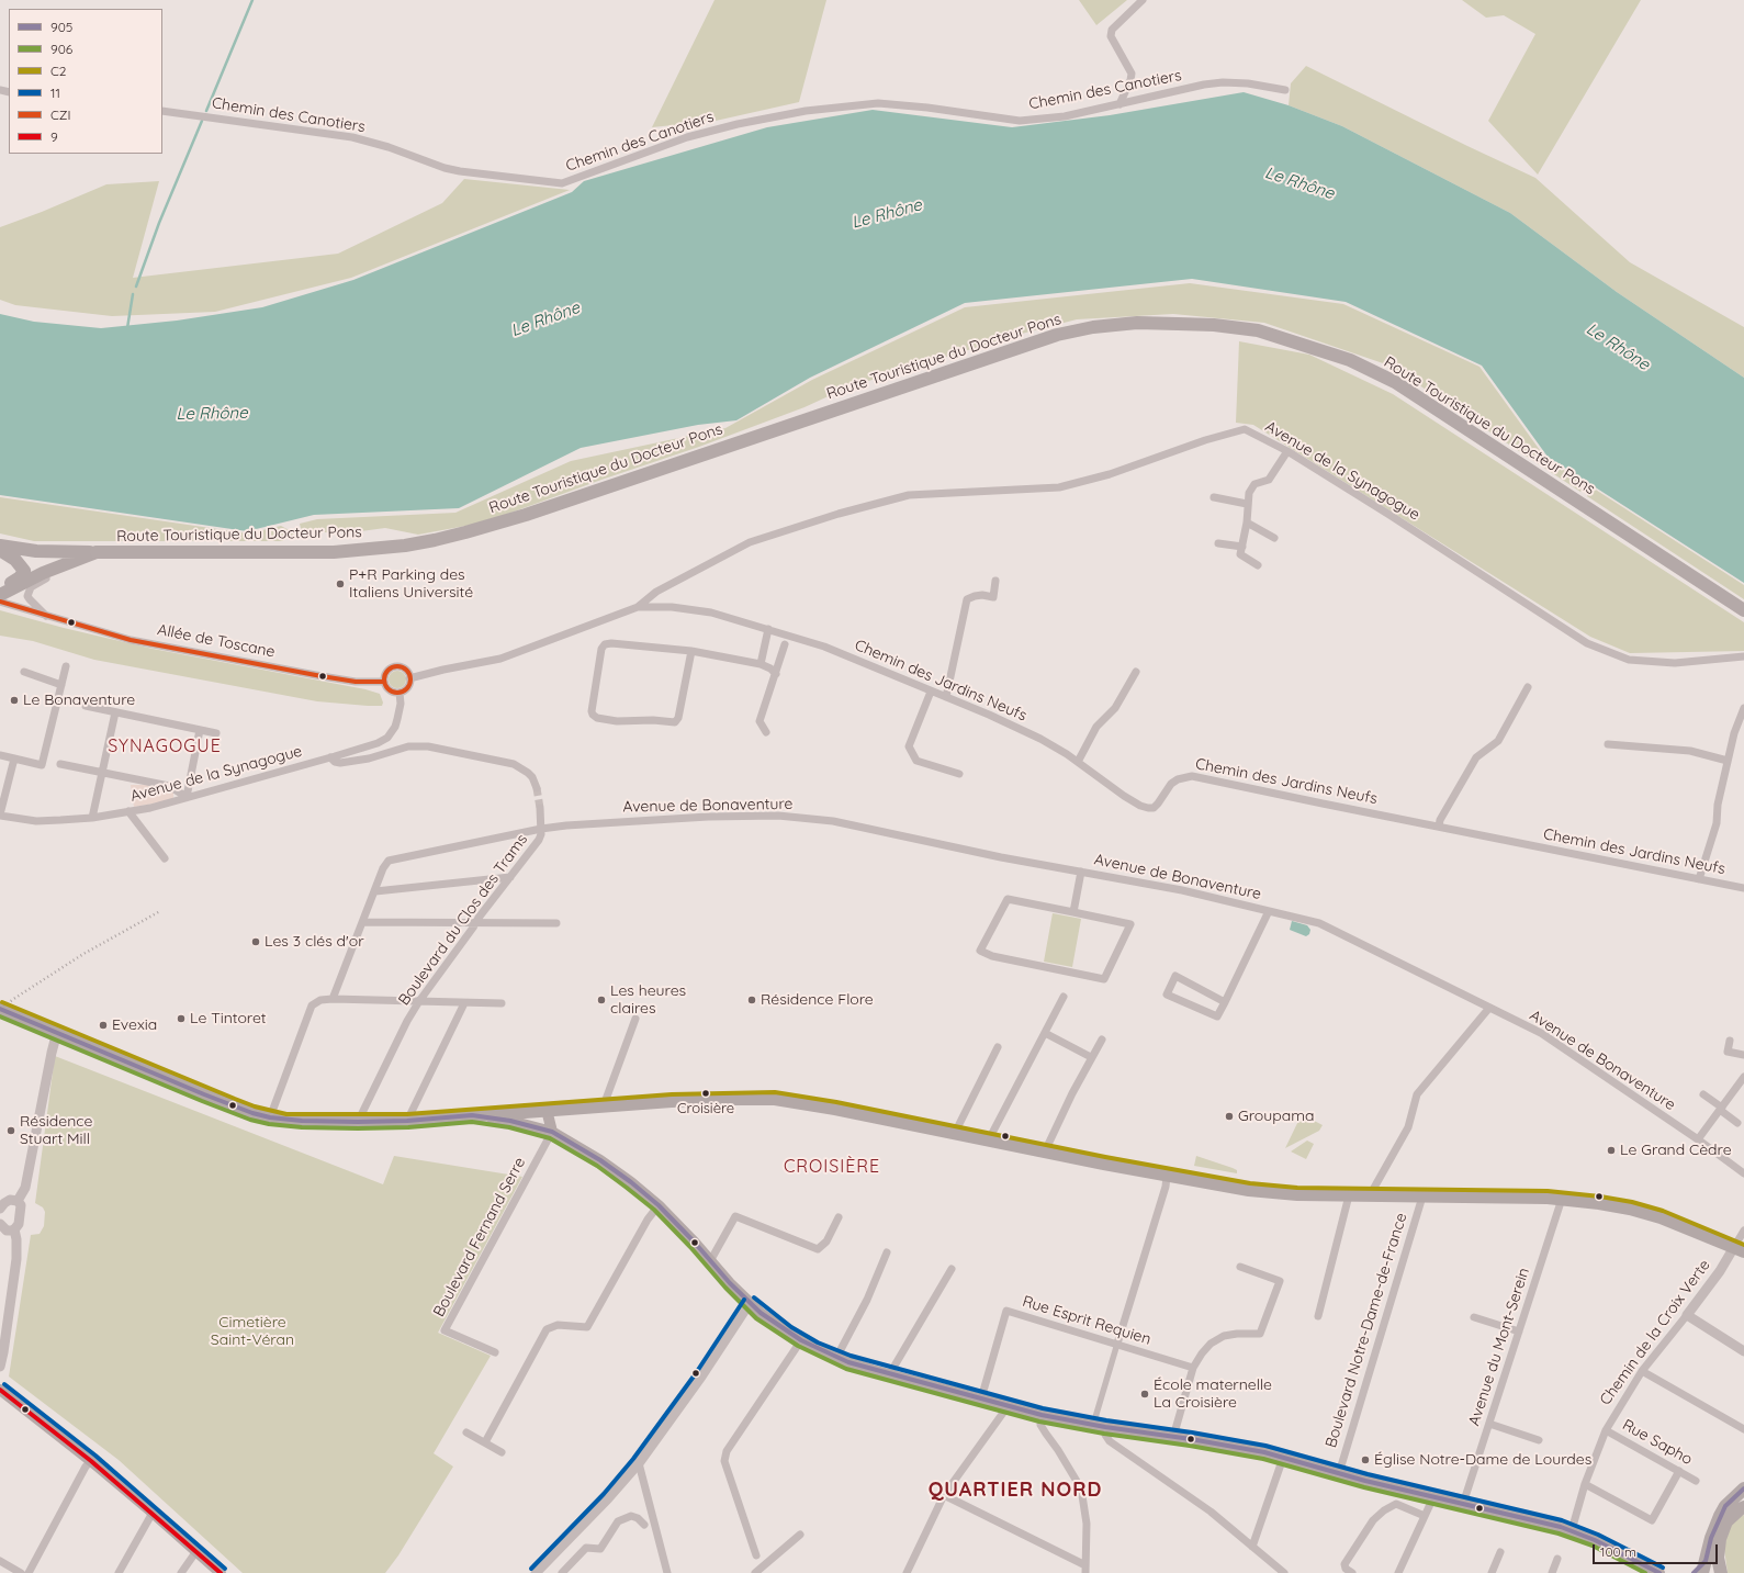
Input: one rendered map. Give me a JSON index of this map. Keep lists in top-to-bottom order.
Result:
{
  "streets": {
    "highway": ["Route Touristique du Docteur Pons"],
    "street": [
      "Chemin des Canotiers",
      "Avenue de la Synagogue",
      "Allée de Toscane",
      "Chemin des Jardins Neufs",
      "Avenue de Bonaventure",
      "Boulevard du Clos des Trams",
      "Boulevard Fernand Serre",
      "Rue Esprit Requien",
      "Boulevard Notre-Dame-de-France",
      "Chemin de la Croix Verte",
      "Avenue du Mont-Serein",
      "Rue Sapho"
    ]
  },
  "crossings": [
    ["Avenue de la Synagogue", "Allée de Toscane"],
    ["Avenue de la Synagogue", "Chemin des Jardins Neufs"],
    ["Avenue de Bonaventure", "Boulevard du Clos des Trams"],
    ["Chemin de la Croix Verte", "Rue Sapho"]
  ],
  "districts": ["SYNAGOGUE", "CROISIÈRE", "QUARTIER NORD"],
  "water": ["Le Rhône"],
  "parks": ["Cimetière Saint-Véran"],
  "places": [
    "P+R Parking des Italiens Université",
    "Le Bonaventure",
    "Les 3 clés d'or",
    "Les heures claires",
    "Résidence Flore",
    "Le Tintoret",
    "Evexia",
    "Croisière",
    "Groupama",
    "Résidence Stuart Mill",
    "Le Grand Cèdre",
    "École maternelle La Croisière",
    "Église Notre-Dame de Lourdes"
  ],
  "lines": [
    "transit line CZI",
    "transit line C2",
    "transit line 905",
    "transit line 906",
    "transit line 11",
    "transit line 9"
  ],
  "legend": [
    "905",
    "906",
    "C2",
    "11",
    "CZI",
    "9"
  ],
  "scale_bar": "100 m"
}
